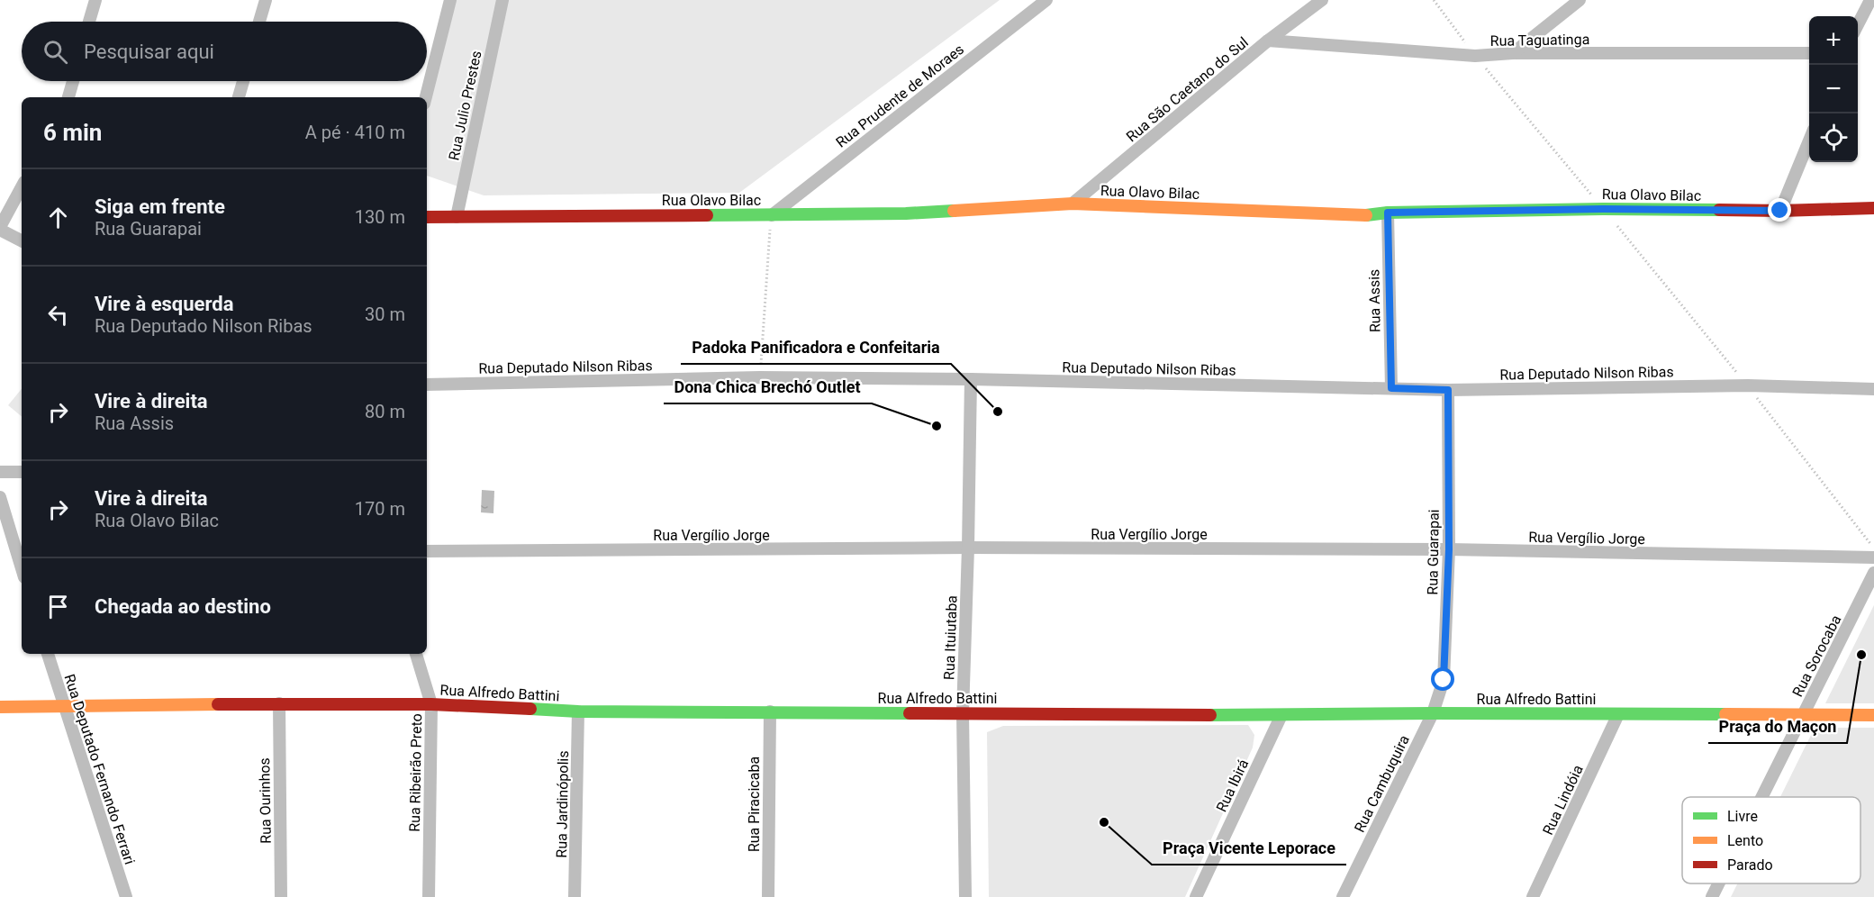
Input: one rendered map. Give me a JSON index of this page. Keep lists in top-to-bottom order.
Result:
{
  "streets": {
    "street": [
      "Rua Taguatinga",
      "Rua São Caetano do Sul",
      "Rua Prudente de Moraes",
      "Rua Julio Prestes",
      "Rua Olavo Bilac",
      "Rua Assis",
      "Rua Deputado Nilson Ribas",
      "Rua Vergílio Jorge",
      "Rua Guarapai",
      "Rua Ituiutaba",
      "Rua Sorocaba",
      "Rua Alfredo Battini",
      "Rua Deputado Fernando Ferrari",
      "Rua Ribeirão Preto",
      "Rua Cambuquira",
      "Rua Ibirá",
      "Rua Lindóia",
      "Rua Ourinhos",
      "Rua Jardinópolis",
      "Rua Piracicaba"
    ]
  },
  "crossings": [
    ["Rua Taguatinga", "Rua São Caetano do Sul"],
    ["Rua São Caetano do Sul", "Rua Olavo Bilac"],
    ["Rua Prudente de Moraes", "Rua Olavo Bilac"],
    ["Rua Julio Prestes", "Rua Olavo Bilac"],
    ["Rua Olavo Bilac", "Rua Assis"],
    ["Rua Assis", "Rua Deputado Nilson Ribas"],
    ["Rua Deputado Nilson Ribas", "Rua Guarapai"],
    ["Rua Deputado Nilson Ribas", "Rua Ituiutaba"],
    ["Rua Vergílio Jorge", "Rua Guarapai"],
    ["Rua Vergílio Jorge", "Rua Ituiutaba"],
    ["Rua Guarapai", "Rua Alfredo Battini"],
    ["Rua Guarapai", "Rua Cambuquira"],
    ["Rua Ituiutaba", "Rua Alfredo Battini"],
    ["Rua Sorocaba", "Rua Alfredo Battini"],
    ["Rua Alfredo Battini", "Rua Deputado Fernando Ferrari"],
    ["Rua Alfredo Battini", "Rua Ribeirão Preto"],
    ["Rua Alfredo Battini", "Rua Cambuquira"],
    ["Rua Alfredo Battini", "Rua Ibirá"],
    ["Rua Alfredo Battini", "Rua Lindóia"],
    ["Rua Alfredo Battini", "Rua Ourinhos"],
    ["Rua Alfredo Battini", "Rua Jardinópolis"],
    ["Rua Alfredo Battini", "Rua Piracicaba"]
  ],
  "places": [
    "Padoka Panificadora e Confeitaria",
    "Dona Chica Brechó Outlet",
    "Praça do Maçon",
    "Praça Vicente Leporace"
  ],
  "legend": ["Livre", "Lento", "Parado"],
  "page": {
    "map_buttons": ["+", "−"],
    "search": "Pesquisar aqui",
    "heading": ["6 min", "A pé · 410 m"],
    "list": [
      ["Siga em frente", "Rua Guarapai", "130 m"],
      ["Vire à esquerda", "Rua Deputado Nilson Ribas", "30 m"],
      ["Vire à direita", "Rua Assis", "80 m"],
      ["Vire à direita", "Rua Olavo Bilac", "170 m"],
      "Chegada ao destino"
    ]
  }
}
